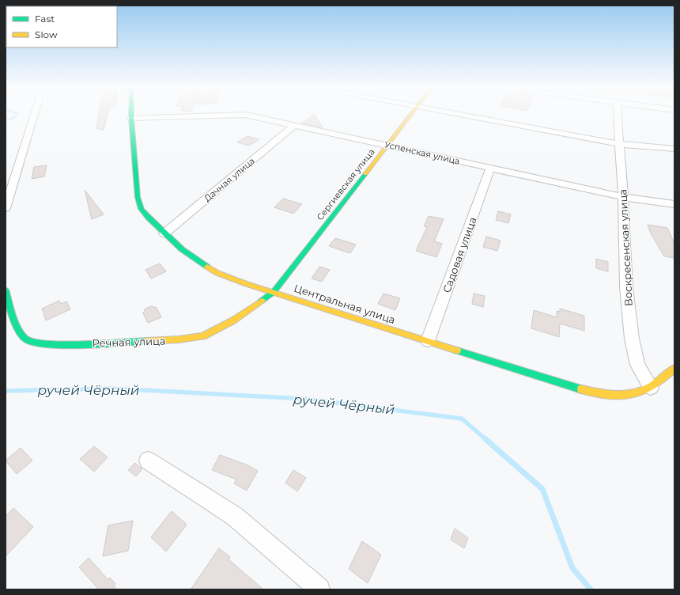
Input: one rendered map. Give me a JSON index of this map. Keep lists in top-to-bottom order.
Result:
{
  "streets": {
    "street": [
      "Успенская улица",
      "Дачная улица",
      "Сергиевская улица",
      "Воскресенская улица",
      "Садовая улица",
      "Центральная улица",
      "Речная улица"
    ]
  },
  "crossings": [
    ["Успенская улица", "Дачная улица"],
    ["Успенская улица", "Сергиевская улица"],
    ["Успенская улица", "Воскресенская улица"],
    ["Успенская улица", "Садовая улица"],
    ["Успенская улица", "Центральная улица"],
    ["Дачная улица", "Центральная улица"],
    ["Сергиевская улица", "Центральная улица"],
    ["Сергиевская улица", "Речная улица"],
    ["Воскресенская улица", "Центральная улица"],
    ["Садовая улица", "Центральная улица"],
    ["Центральная улица", "Речная улица"]
  ],
  "water": ["ручей Чёрный"],
  "legend": ["Fast", "Slow"]
}
